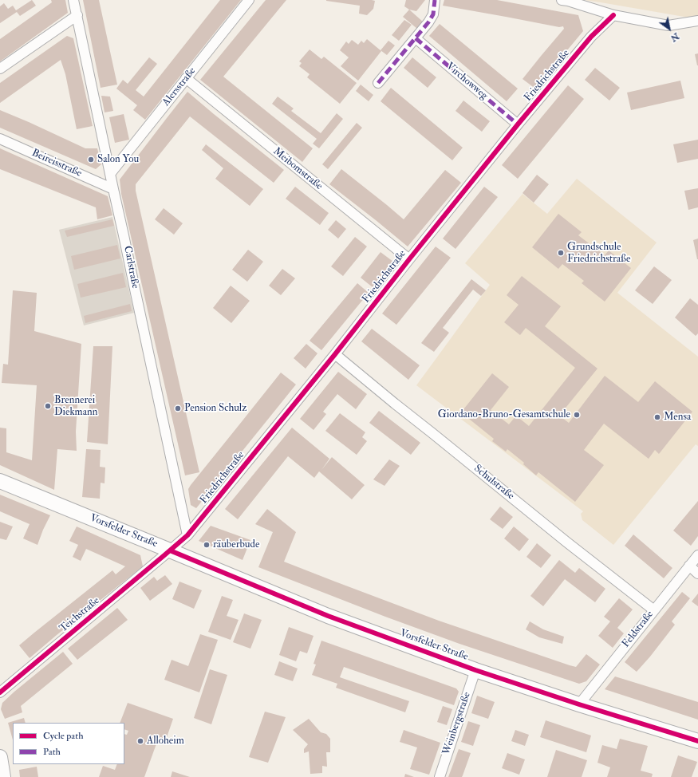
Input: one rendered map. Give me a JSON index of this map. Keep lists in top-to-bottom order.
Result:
{
  "streets": {
    "main road": ["Vorsfelder Straße"],
    "street": [
      "Friedrichstraße",
      "Virchowweg",
      "Alersstraße",
      "Beireisstraße",
      "Meibomstraße",
      "Carlstraße",
      "Schulstraße",
      "Teichstraße",
      "Feldstraße",
      "Weinbergstraße"
    ]
  },
  "crossings": [
    ["Friedrichstraße", "Virchowweg"],
    ["Friedrichstraße", "Meibomstraße"],
    ["Friedrichstraße", "Carlstraße"],
    ["Friedrichstraße", "Schulstraße"],
    ["Friedrichstraße", "Vorsfelder Straße"],
    ["Friedrichstraße", "Teichstraße"],
    ["Alersstraße", "Meibomstraße"],
    ["Alersstraße", "Carlstraße"],
    ["Beireisstraße", "Carlstraße"],
    ["Schulstraße", "Feldstraße"],
    ["Vorsfelder Straße", "Teichstraße"],
    ["Vorsfelder Straße", "Feldstraße"],
    ["Vorsfelder Straße", "Weinbergstraße"]
  ],
  "places": [
    "Salon You",
    "Grundschule Friedrichstraße",
    "Brennerei Diekmann",
    "Pension Schulz",
    "Giordano-Bruno-Gesamtschule",
    "Mensa",
    "räuberbude",
    "Alloheim"
  ],
  "legend": ["Cycle path", "Path"],
  "north": "bottom right"
}
